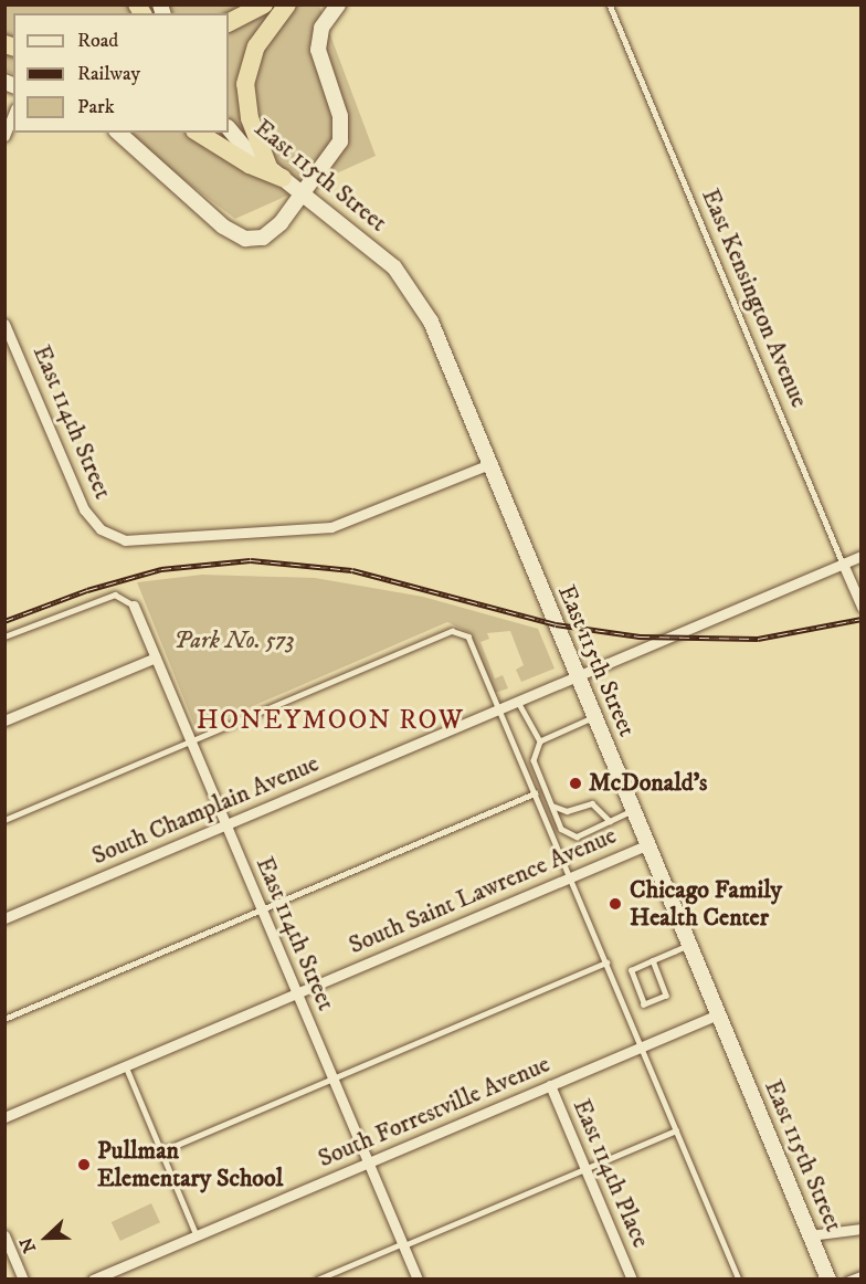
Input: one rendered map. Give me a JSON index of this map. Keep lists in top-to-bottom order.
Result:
{
  "streets": {
    "street": [
      "East 115th Street",
      "East Kensington Avenue",
      "East 114th Street",
      "South Champlain Avenue",
      "South Saint Lawrence Avenue",
      "South Forrestville Avenue",
      "East 114th Place"
    ]
  },
  "crossings": [
    ["East 115th Street", "East 114th Street"],
    ["East 115th Street", "South Champlain Avenue"],
    ["East 115th Street", "South Saint Lawrence Avenue"],
    ["East 115th Street", "South Forrestville Avenue"],
    ["East Kensington Avenue", "South Champlain Avenue"],
    ["East 114th Street", "South Champlain Avenue"],
    ["East 114th Street", "South Saint Lawrence Avenue"],
    ["East 114th Street", "South Forrestville Avenue"],
    ["South Forrestville Avenue", "East 114th Place"]
  ],
  "districts": ["HONEYMOON ROW"],
  "parks": ["Park No. 573"],
  "places": ["McDonald's", "Chicago Family Health Center", "Pullman Elementary School"],
  "legend": ["Road", "Railway", "Park"],
  "north": "left"
}
